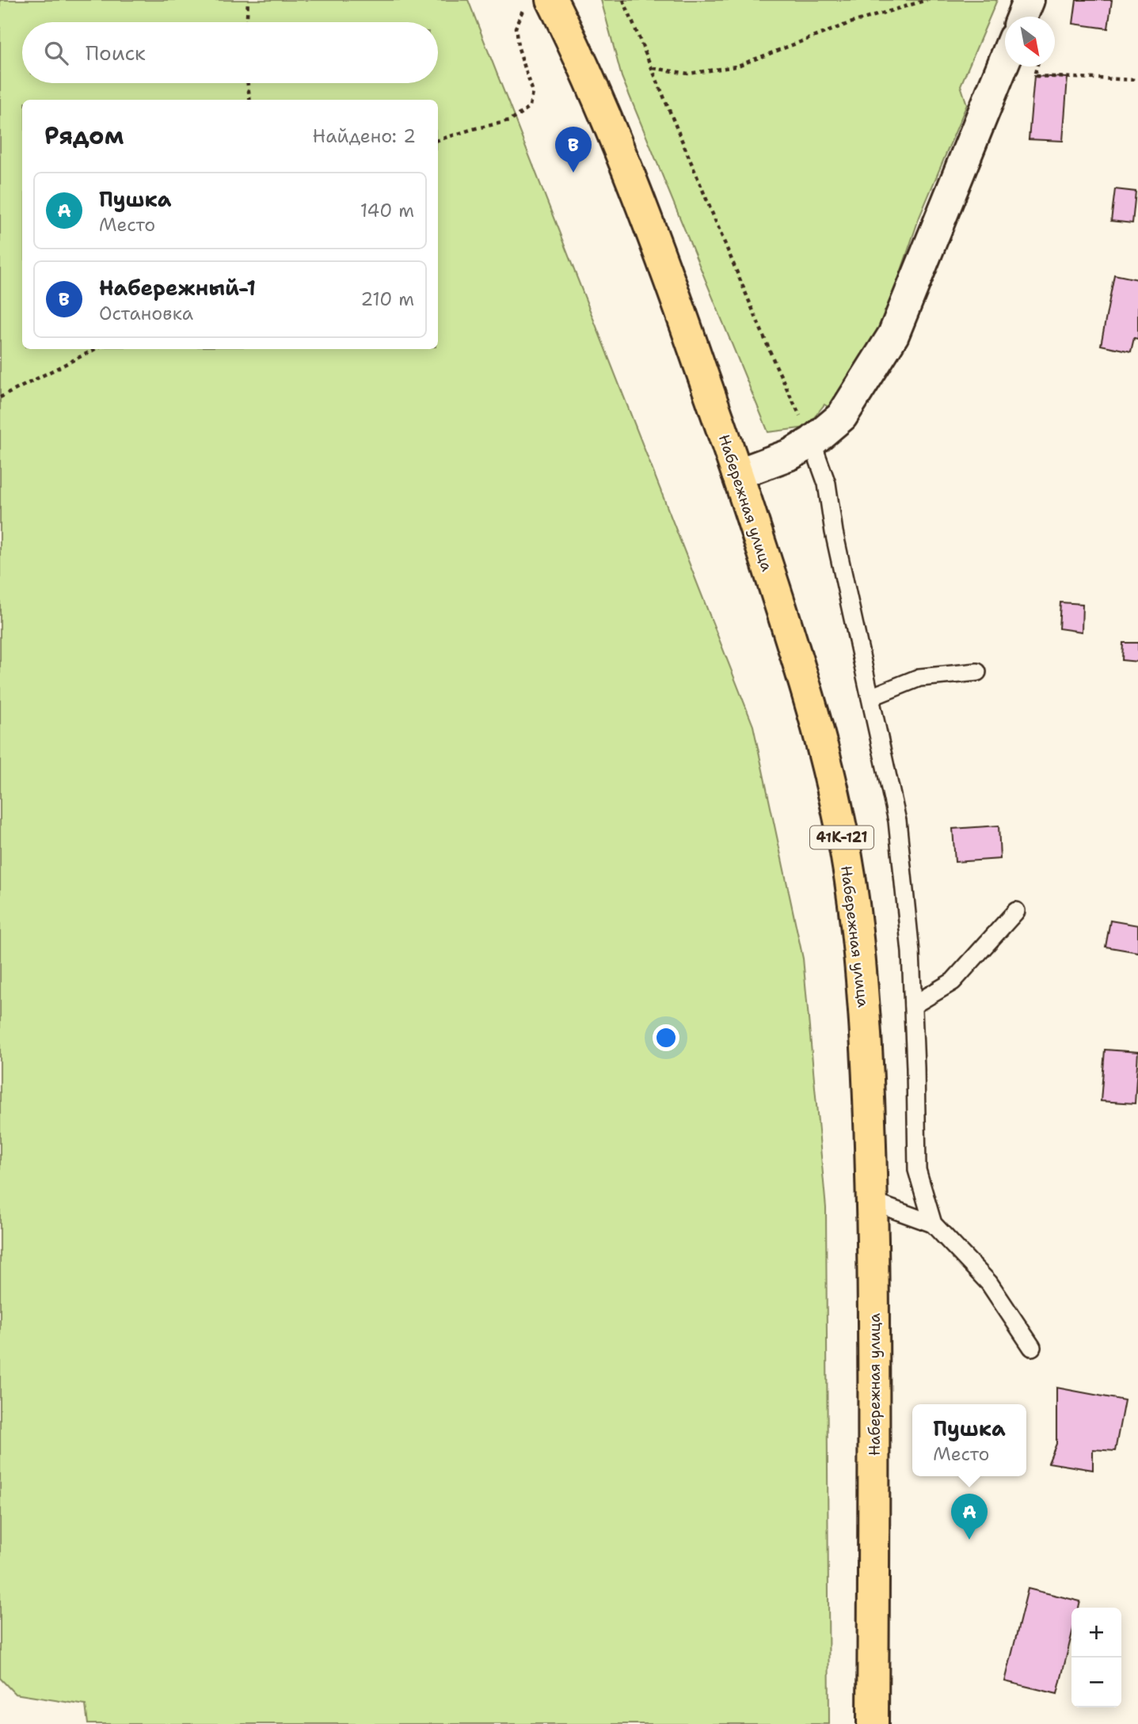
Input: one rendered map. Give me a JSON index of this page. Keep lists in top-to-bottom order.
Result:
{
  "streets": {
    "main road": ["Набережная улица", "41К-121"]
  },
  "north": "bottom right",
  "page": {
    "search": "Поиск",
    "heading": ["Рядом", "Найдено: 2"],
    "pins": ["B", "A"],
    "list": [
      {
        "mark": "A",
        "name": "Пушка",
        "note": "Место",
        "value": "140 m"
      },
      {
        "mark": "B",
        "name": "Набережный-1",
        "note": "Остановка",
        "value": "210 m"
      }
    ],
    "popup": ["Пушка", "Место"],
    "map_buttons": ["+", "−"]
  }
}
